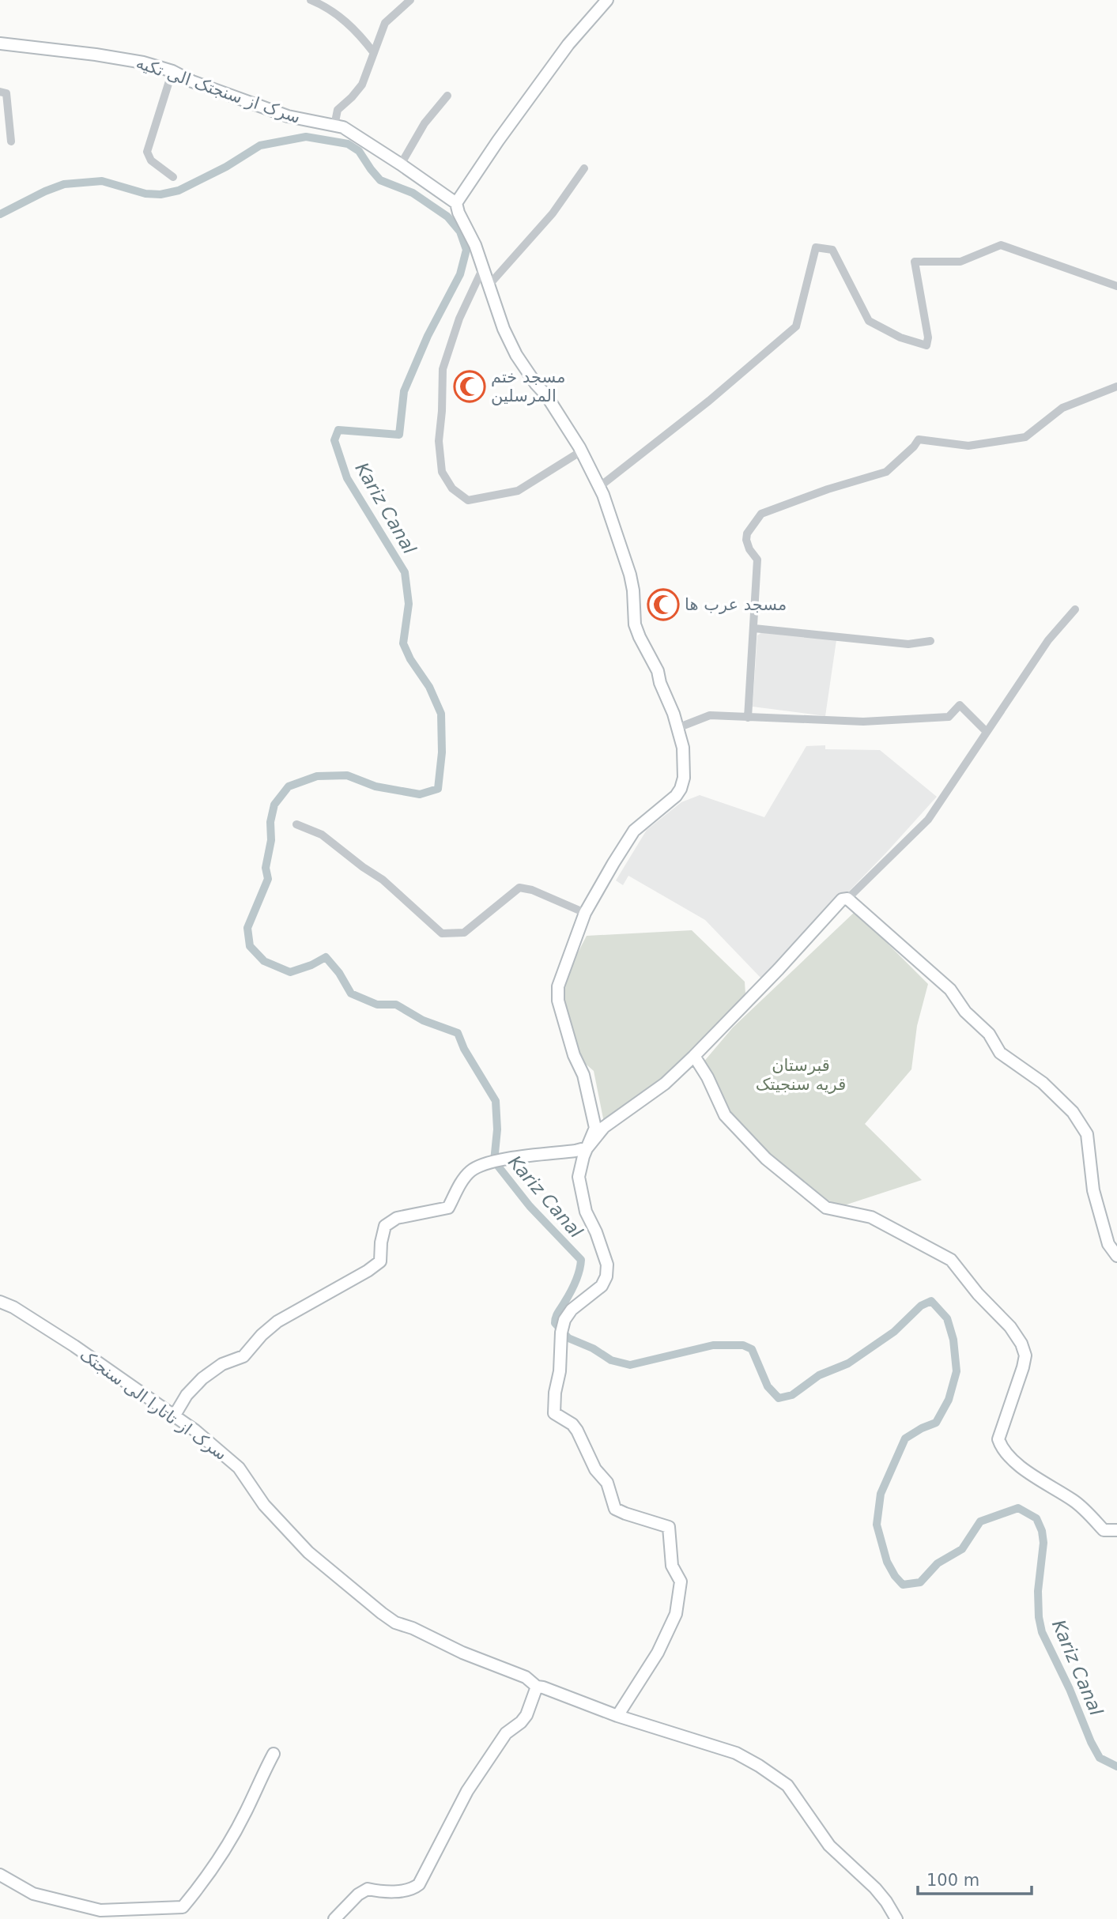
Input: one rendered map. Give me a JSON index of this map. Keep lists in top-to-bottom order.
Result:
{
  "streets": {
    "street": ["سرک از سنجتک الی تکیه", "سرک از تاتارا الی سنجتک"]
  },
  "water": ["Kariz Canal"],
  "parks": ["قبرستان قریه سنجیتک"],
  "places": {
    "mosque": ["مسجد ختم المرسلین", "مسجد عرب ها"]
  },
  "scale_bar": "100 m"
}
